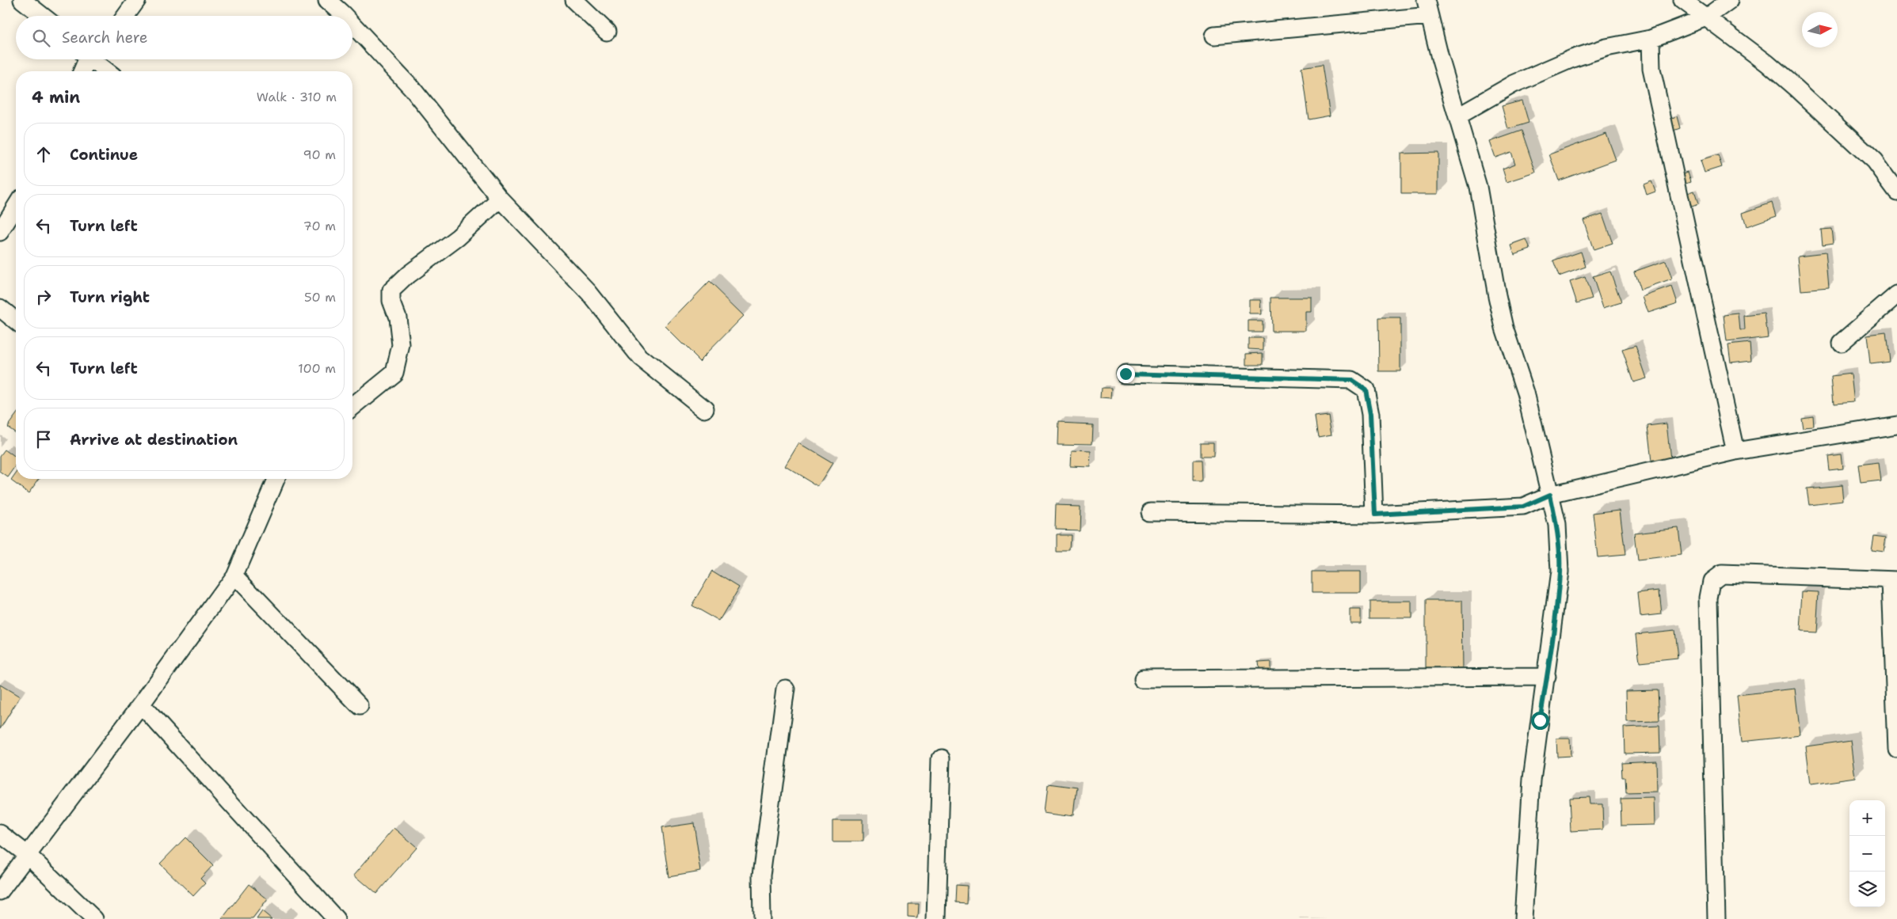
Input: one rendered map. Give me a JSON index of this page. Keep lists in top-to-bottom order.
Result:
{
  "north": "right",
  "page": {
    "search": "Search here",
    "heading": ["4 min", "Walk · 310 m"],
    "list": [
      ["Continue", "90 m"],
      ["Turn left", "70 m"],
      ["Turn right", "50 m"],
      ["Turn left", "100 m"],
      "Arrive at destination"
    ],
    "map_buttons": ["+", "−"]
  }
}
